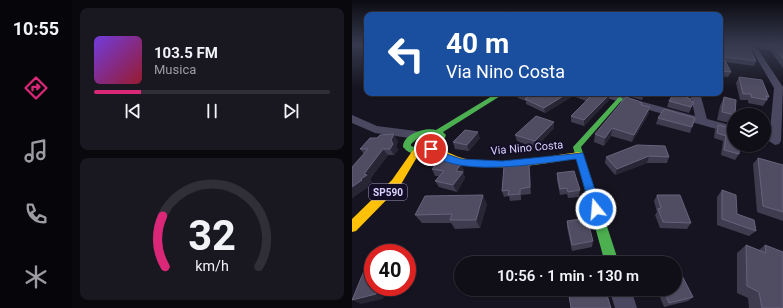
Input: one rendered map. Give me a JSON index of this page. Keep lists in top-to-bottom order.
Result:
{
  "streets": {
    "street": ["Via Nino Costa", "SP590"]
  },
  "page": {
    "tabs": "10:55",
    "turn": ["40 m", "Via Nino Costa"],
    "song": ["103.5 FM", "Musica"],
    "limit": "40",
    "trip": "10:56 · 1 min · 130 m",
    "gauge": ["32", "km/h"]
  }
}
